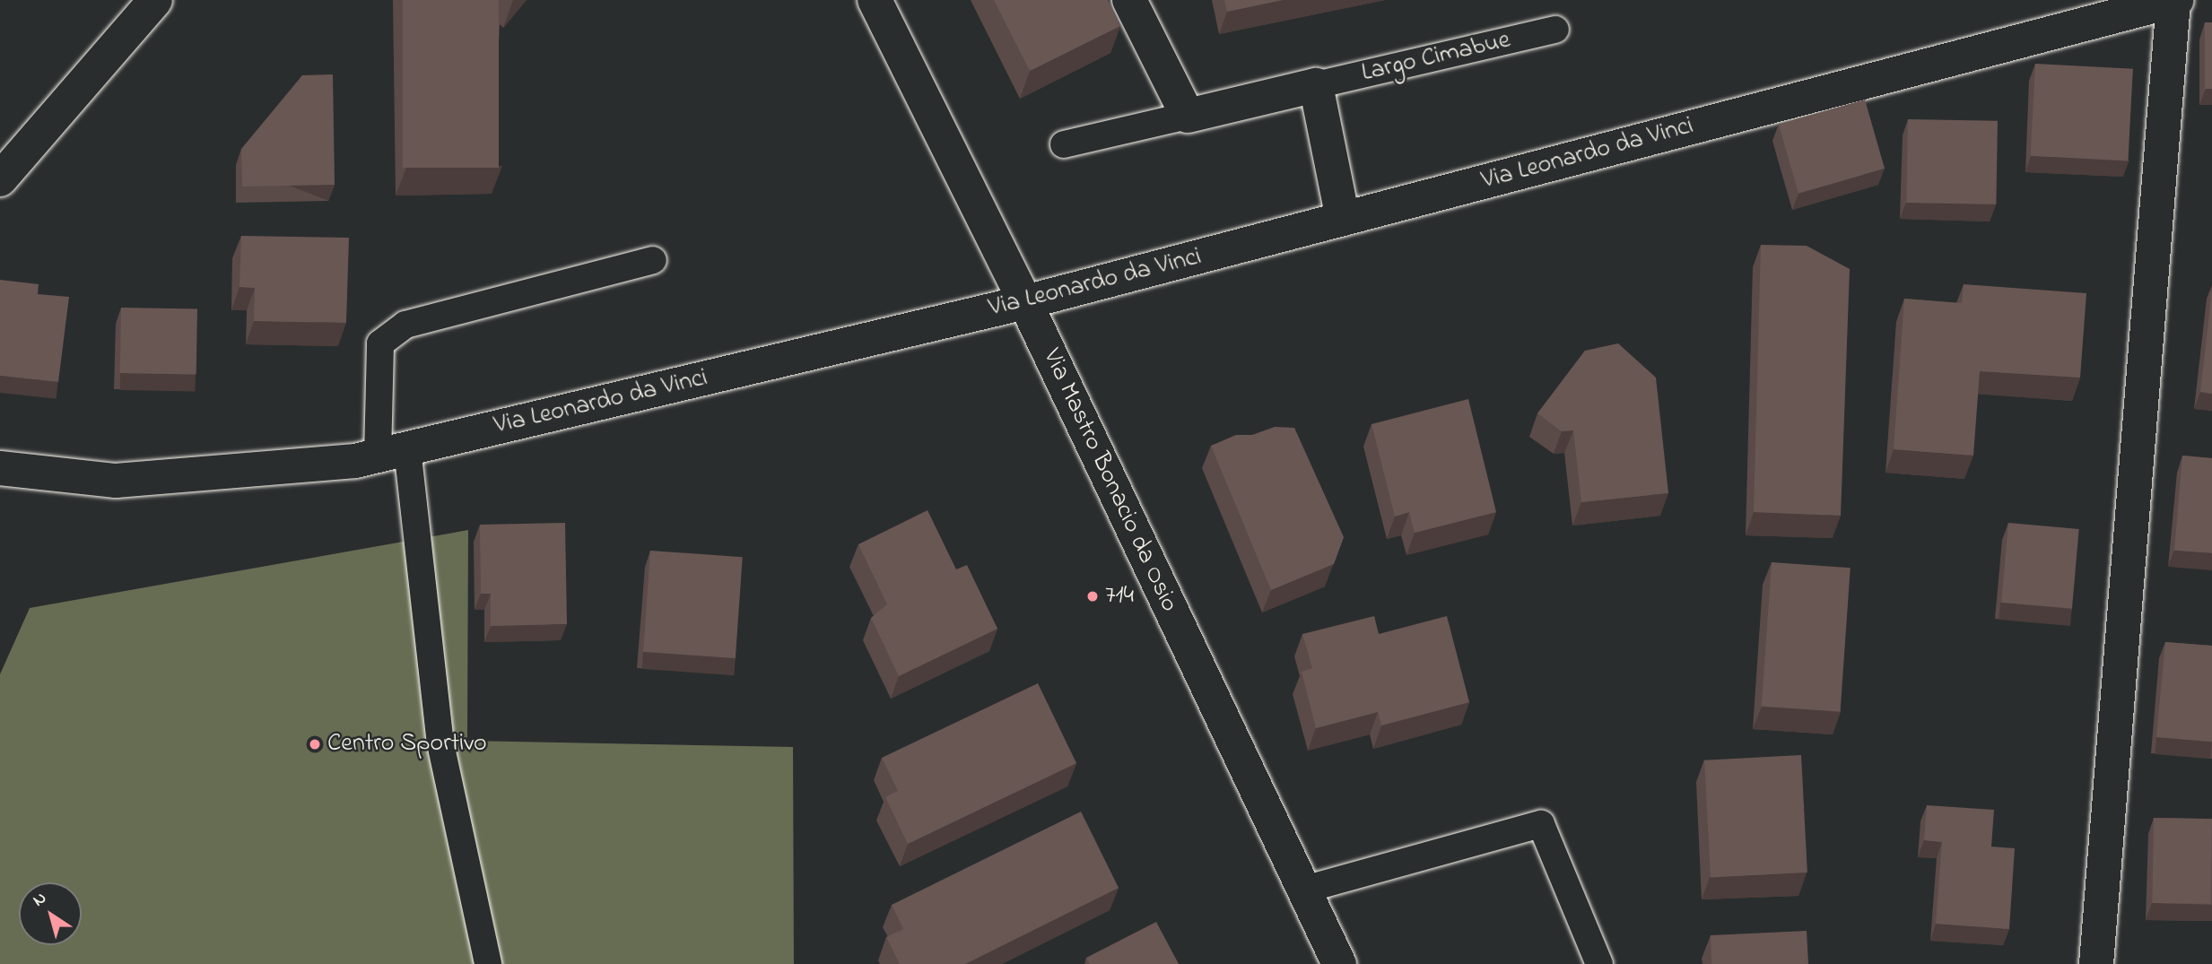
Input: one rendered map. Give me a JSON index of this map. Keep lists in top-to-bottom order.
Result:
{
  "streets": {
    "street": ["Largo Cimabue", "Via Leonardo da Vinci", "Via Mastro Bonacio da Osio"]
  },
  "crossings": [
    ["Via Leonardo da Vinci", "Via Mastro Bonacio da Osio"]
  ],
  "places": ["714", "Centro Sportivo"],
  "north": "top left"
}
